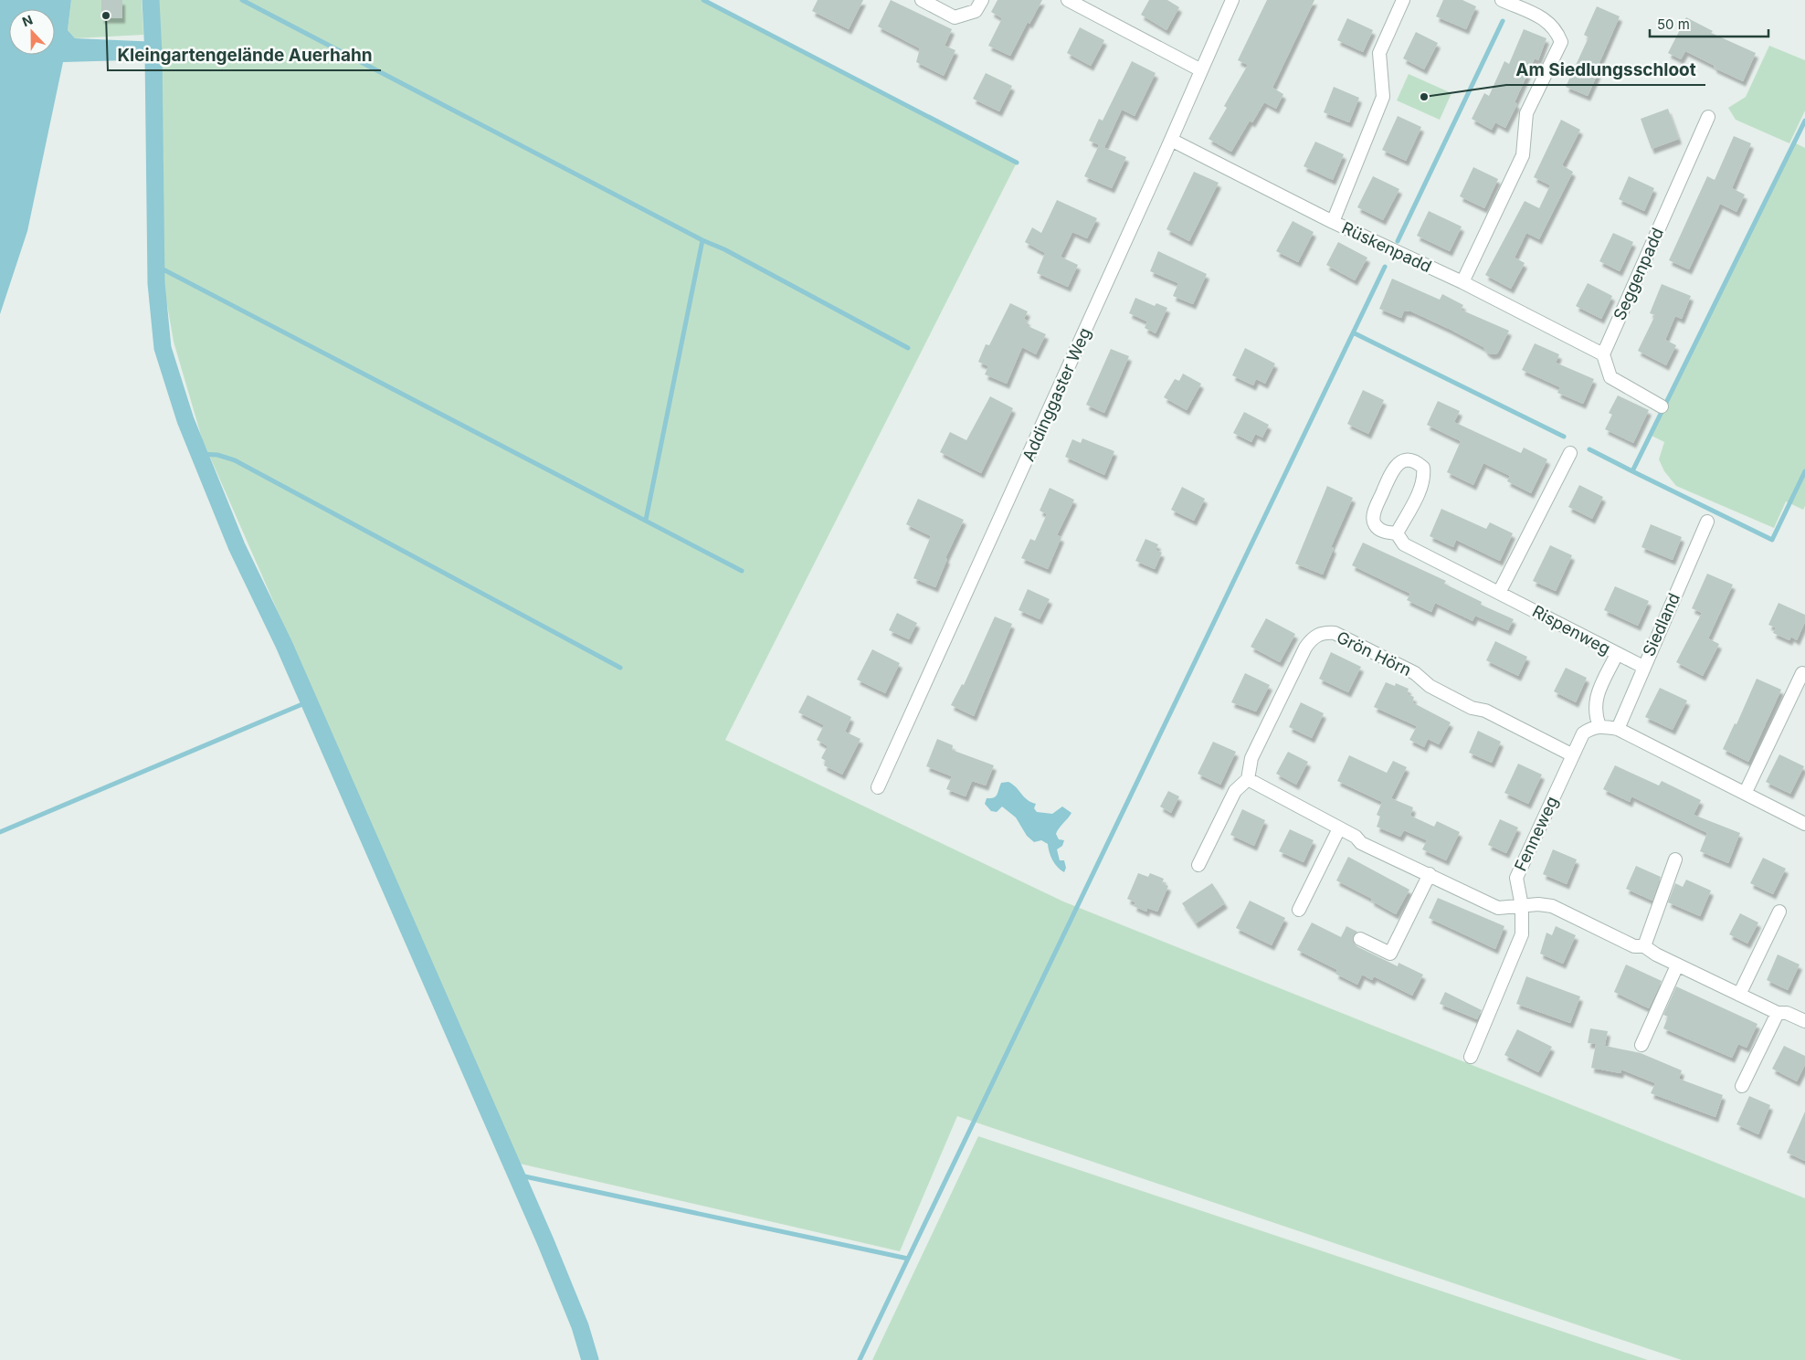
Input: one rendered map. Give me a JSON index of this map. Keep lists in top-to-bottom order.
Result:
{
  "streets": {
    "street": [
      "Rüskenpadd",
      "Seggenpadd",
      "Addinggaster Weg",
      "Siedland",
      "Rispenweg",
      "Grön Hörn",
      "Fenneweg"
    ]
  },
  "crossings": [
    ["Rüskenpadd", "Seggenpadd"],
    ["Rüskenpadd", "Addinggaster Weg"],
    ["Siedland", "Rispenweg"],
    ["Siedland", "Fenneweg"],
    ["Grön Hörn", "Fenneweg"]
  ],
  "places": ["Kleingartengelände Auerhahn", "Am Siedlungsschloot"],
  "scale_bar": "50 m",
  "north": "top"
}
